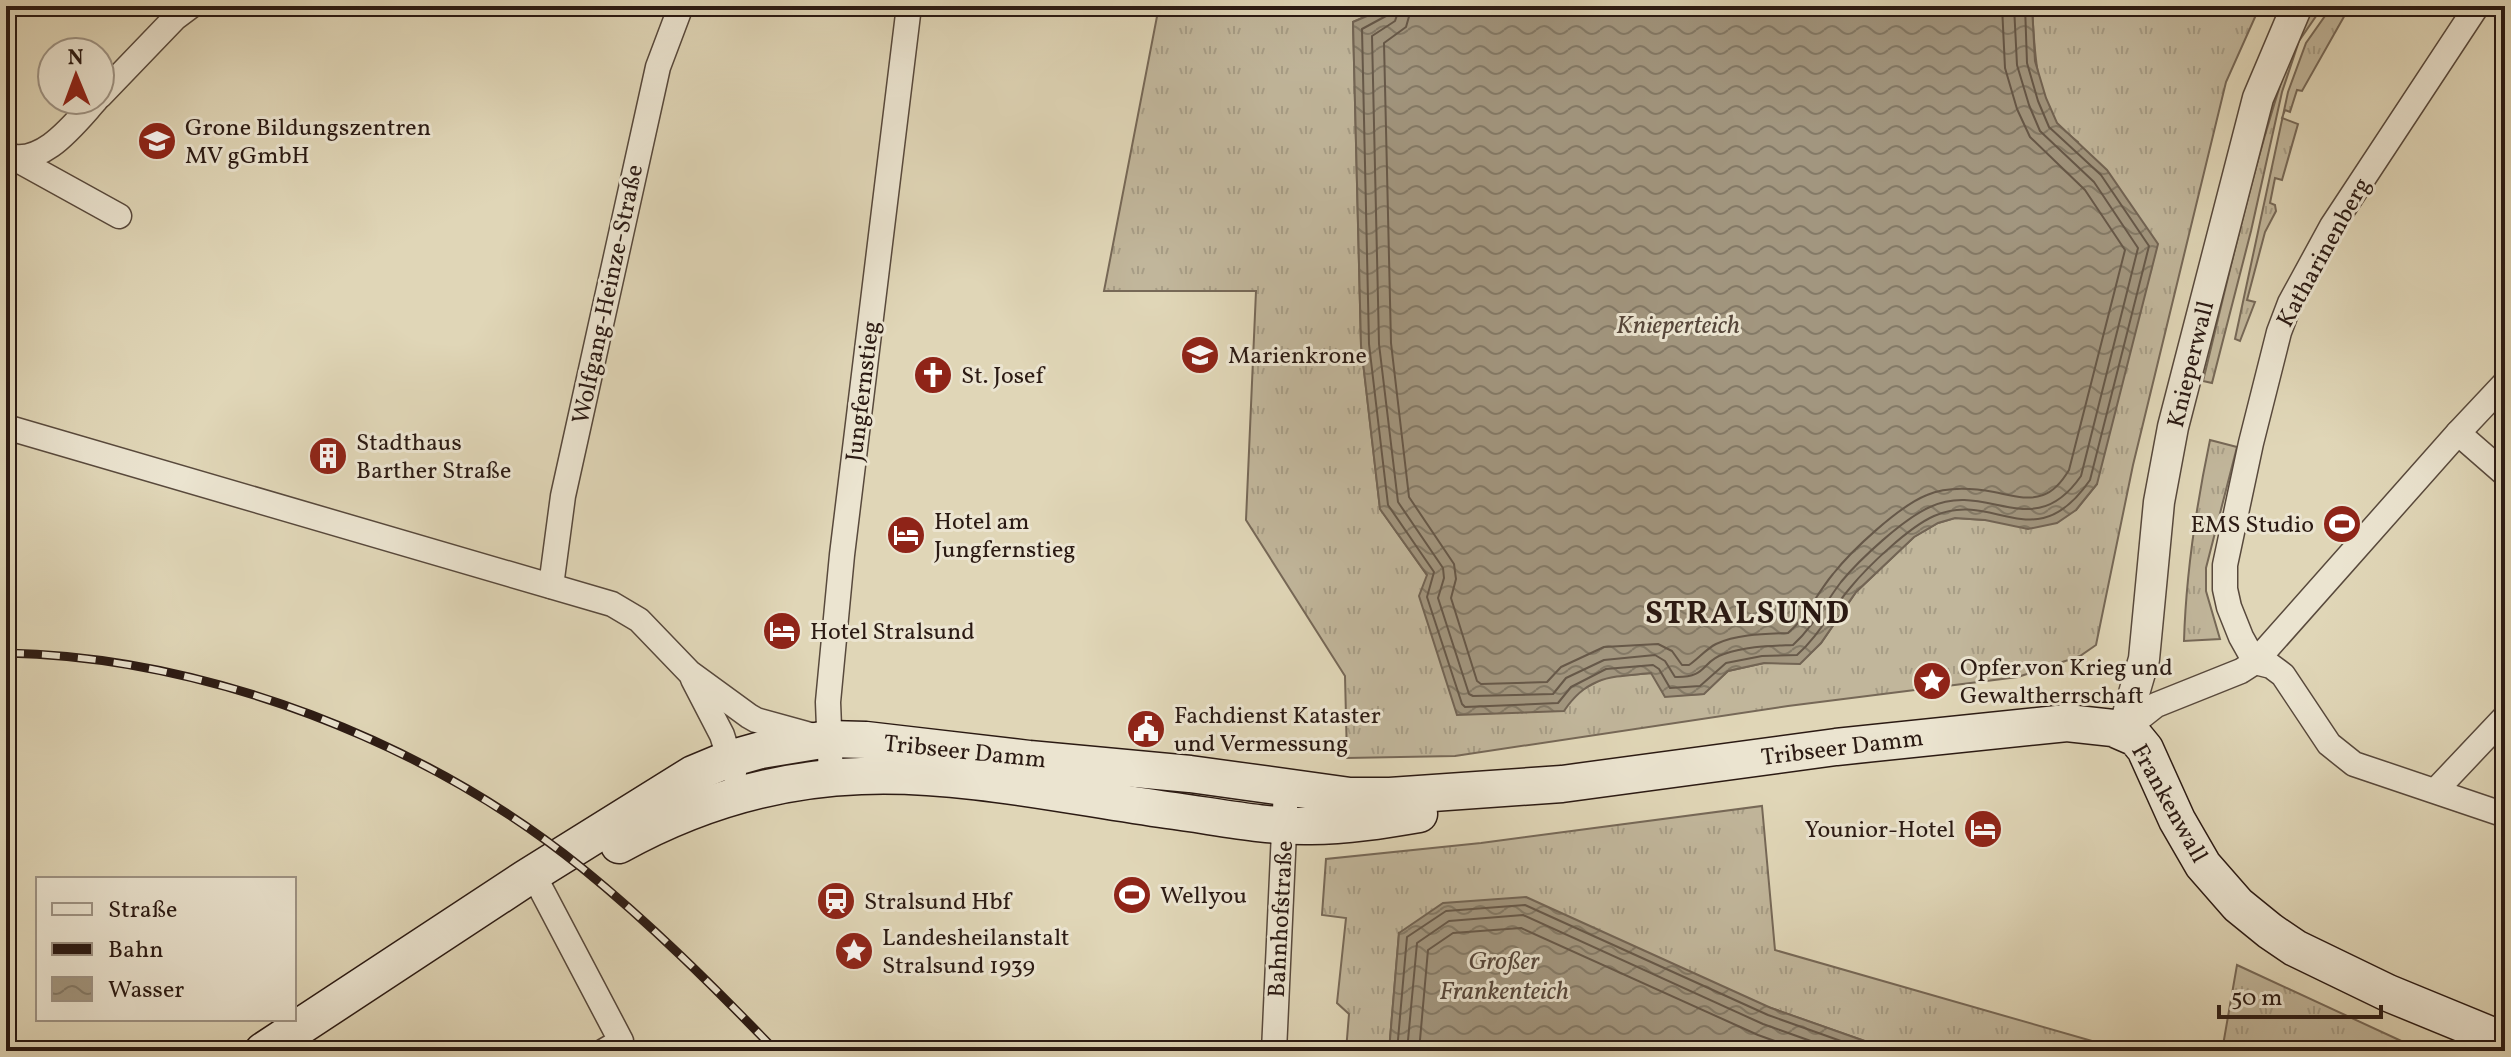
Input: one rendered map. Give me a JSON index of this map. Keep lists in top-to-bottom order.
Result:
{
  "streets": {
    "main road": ["Tribseer Damm", "Frankenwall"],
    "street": [
      "Katharinenberg",
      "Wolfgang-Heinze-Straße",
      "Knieperwall",
      "Jungfernstieg",
      "Bahnhofstraße"
    ]
  },
  "crossings": [
    ["Knieperwall", "Tribseer Damm"],
    ["Knieperwall", "Frankenwall"],
    ["Jungfernstieg", "Tribseer Damm"],
    ["Tribseer Damm", "Frankenwall"],
    ["Tribseer Damm", "Bahnhofstraße"]
  ],
  "districts": ["STRALSUND"],
  "water": ["Knieperteich", "Großer Frankenteich"],
  "places": {
    "school or university": ["Grone Bildungszentren MV gGmbH", "Marienkrone"],
    "church": ["St. Josef"],
    "building": ["Stadthaus Barther Straße"],
    "sports": ["EMS Studio", "Wellyou"],
    "hotel": ["Hotel am Jungfernstieg", "Hotel Stralsund", "Younior-Hotel"],
    "place": ["Opfer von Krieg und Gewaltherrschaft", "Landesheilanstalt Stralsund 1939"],
    "public building": ["Fachdienst Kataster und Vermessung"],
    "station": ["Stralsund Hbf"]
  },
  "legend": ["Straße", "Bahn", "Wasser"],
  "scale_bar": "50 m",
  "north": "top"
}
